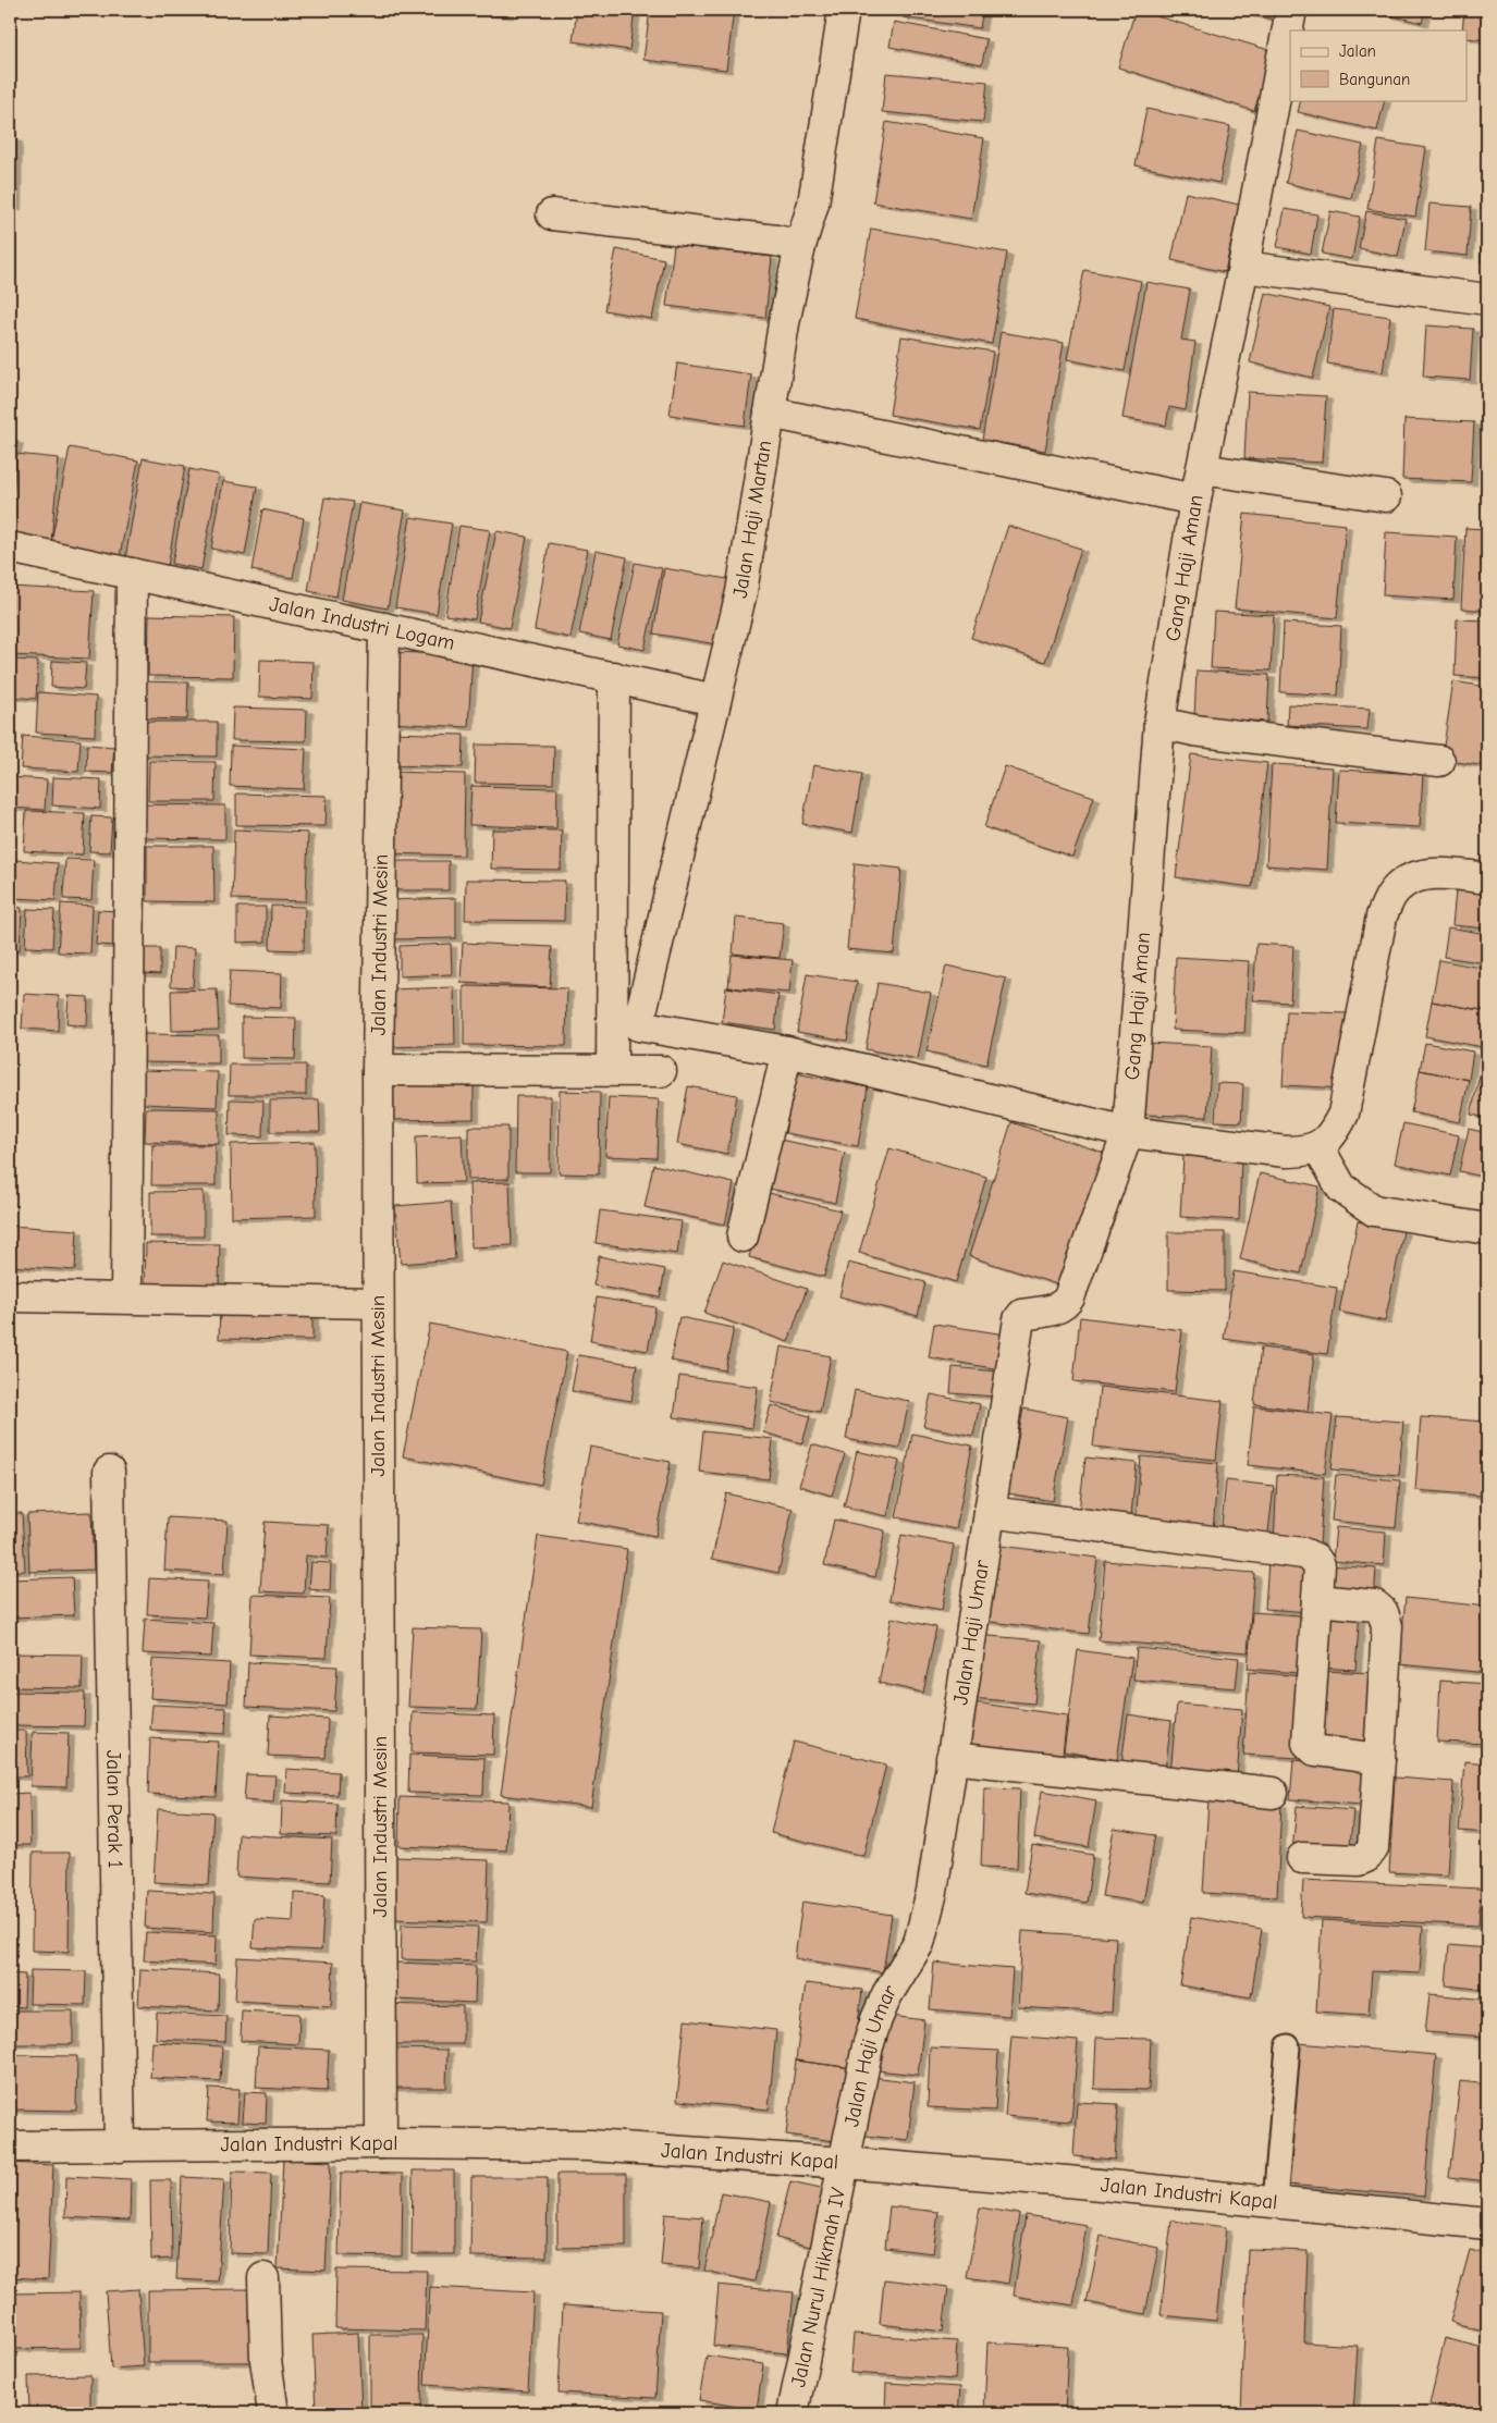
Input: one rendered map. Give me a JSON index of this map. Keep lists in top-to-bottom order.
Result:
{
  "streets": {
    "street": [
      "Jalan Haji Martan",
      "Gang Haji Aman",
      "Jalan Industri Logam",
      "Jalan Industri Mesin",
      "Jalan Haji Umar",
      "Jalan Perak 1",
      "Jalan Industri Kapal",
      "Jalan Nurul Hikmah IV"
    ]
  },
  "crossings": [
    ["Jalan Haji Martan", "Jalan Industri Logam"],
    ["Gang Haji Aman", "Jalan Haji Umar"],
    ["Jalan Industri Logam", "Jalan Industri Mesin"],
    ["Jalan Industri Mesin", "Jalan Industri Kapal"],
    ["Jalan Haji Umar", "Jalan Industri Kapal"],
    ["Jalan Haji Umar", "Jalan Nurul Hikmah IV"],
    ["Jalan Perak 1", "Jalan Industri Kapal"],
    ["Jalan Industri Kapal", "Jalan Nurul Hikmah IV"]
  ],
  "legend": ["Jalan", "Bangunan"]
}
